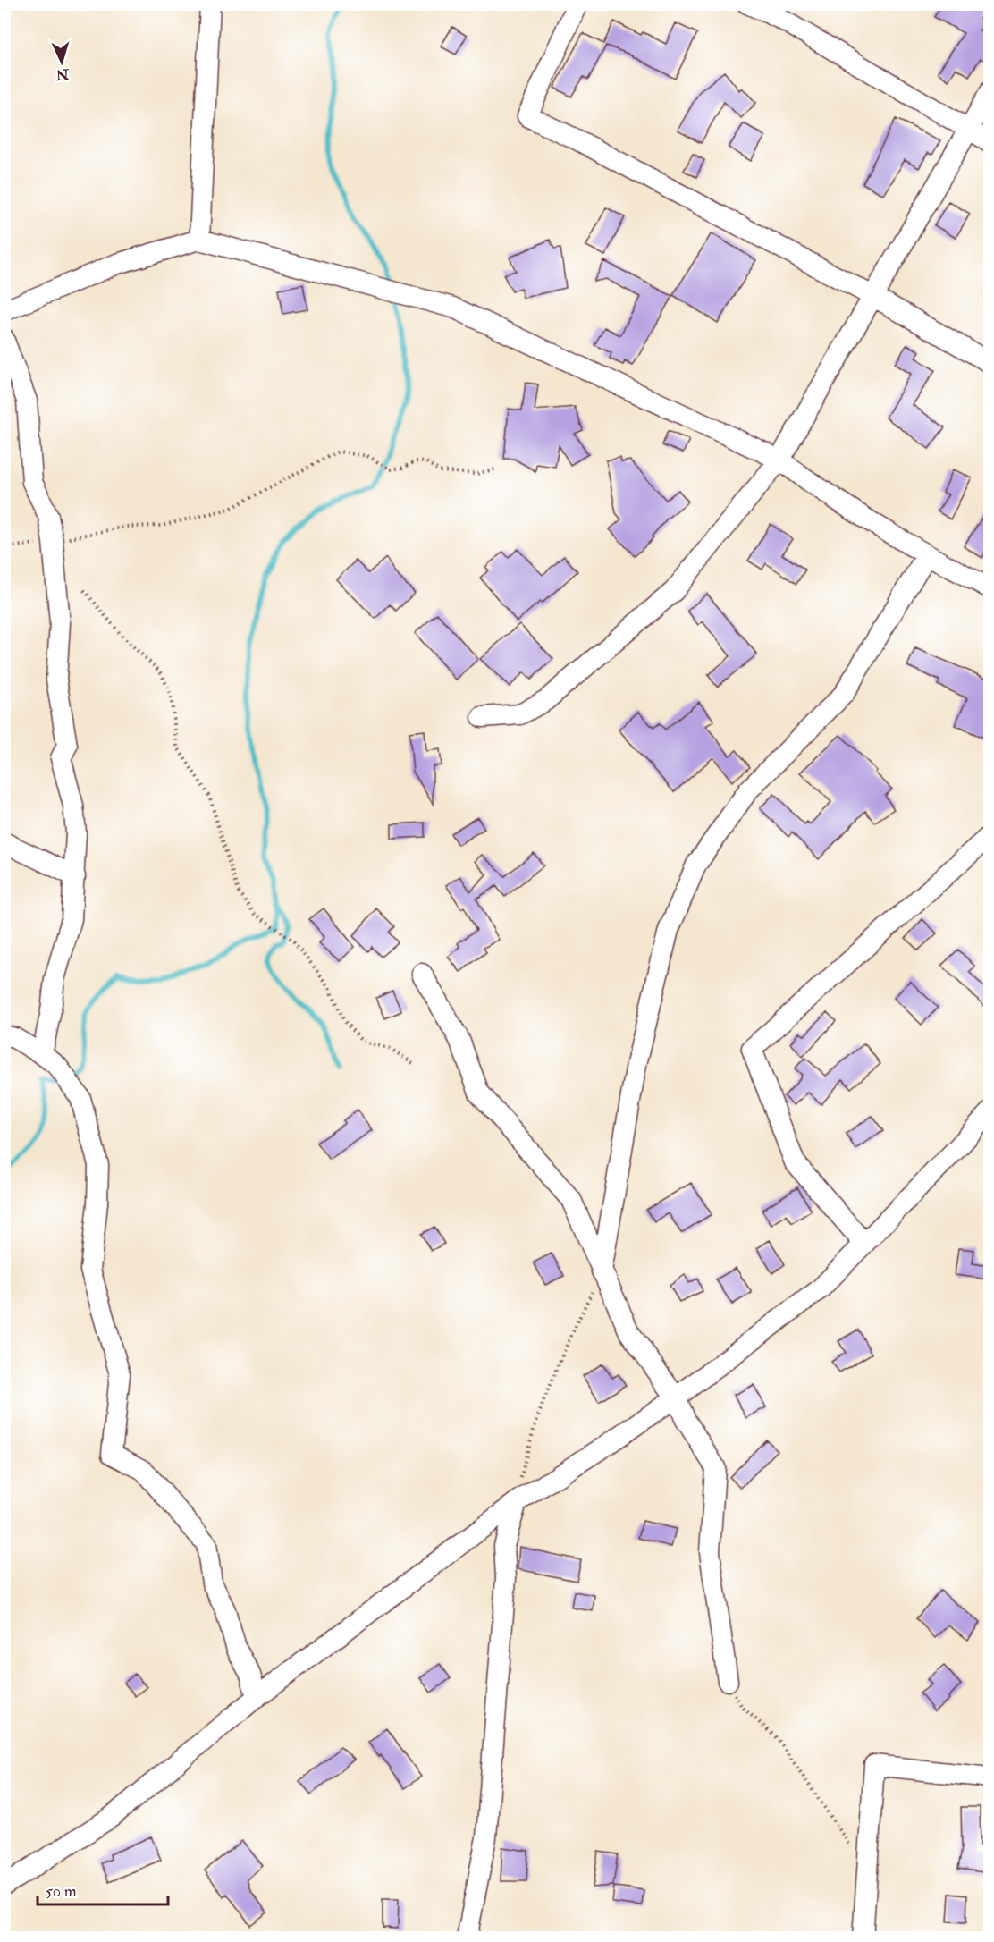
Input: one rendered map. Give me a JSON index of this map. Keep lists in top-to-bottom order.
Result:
{
  "scale_bar": "50 m",
  "north": "bottom"
}
